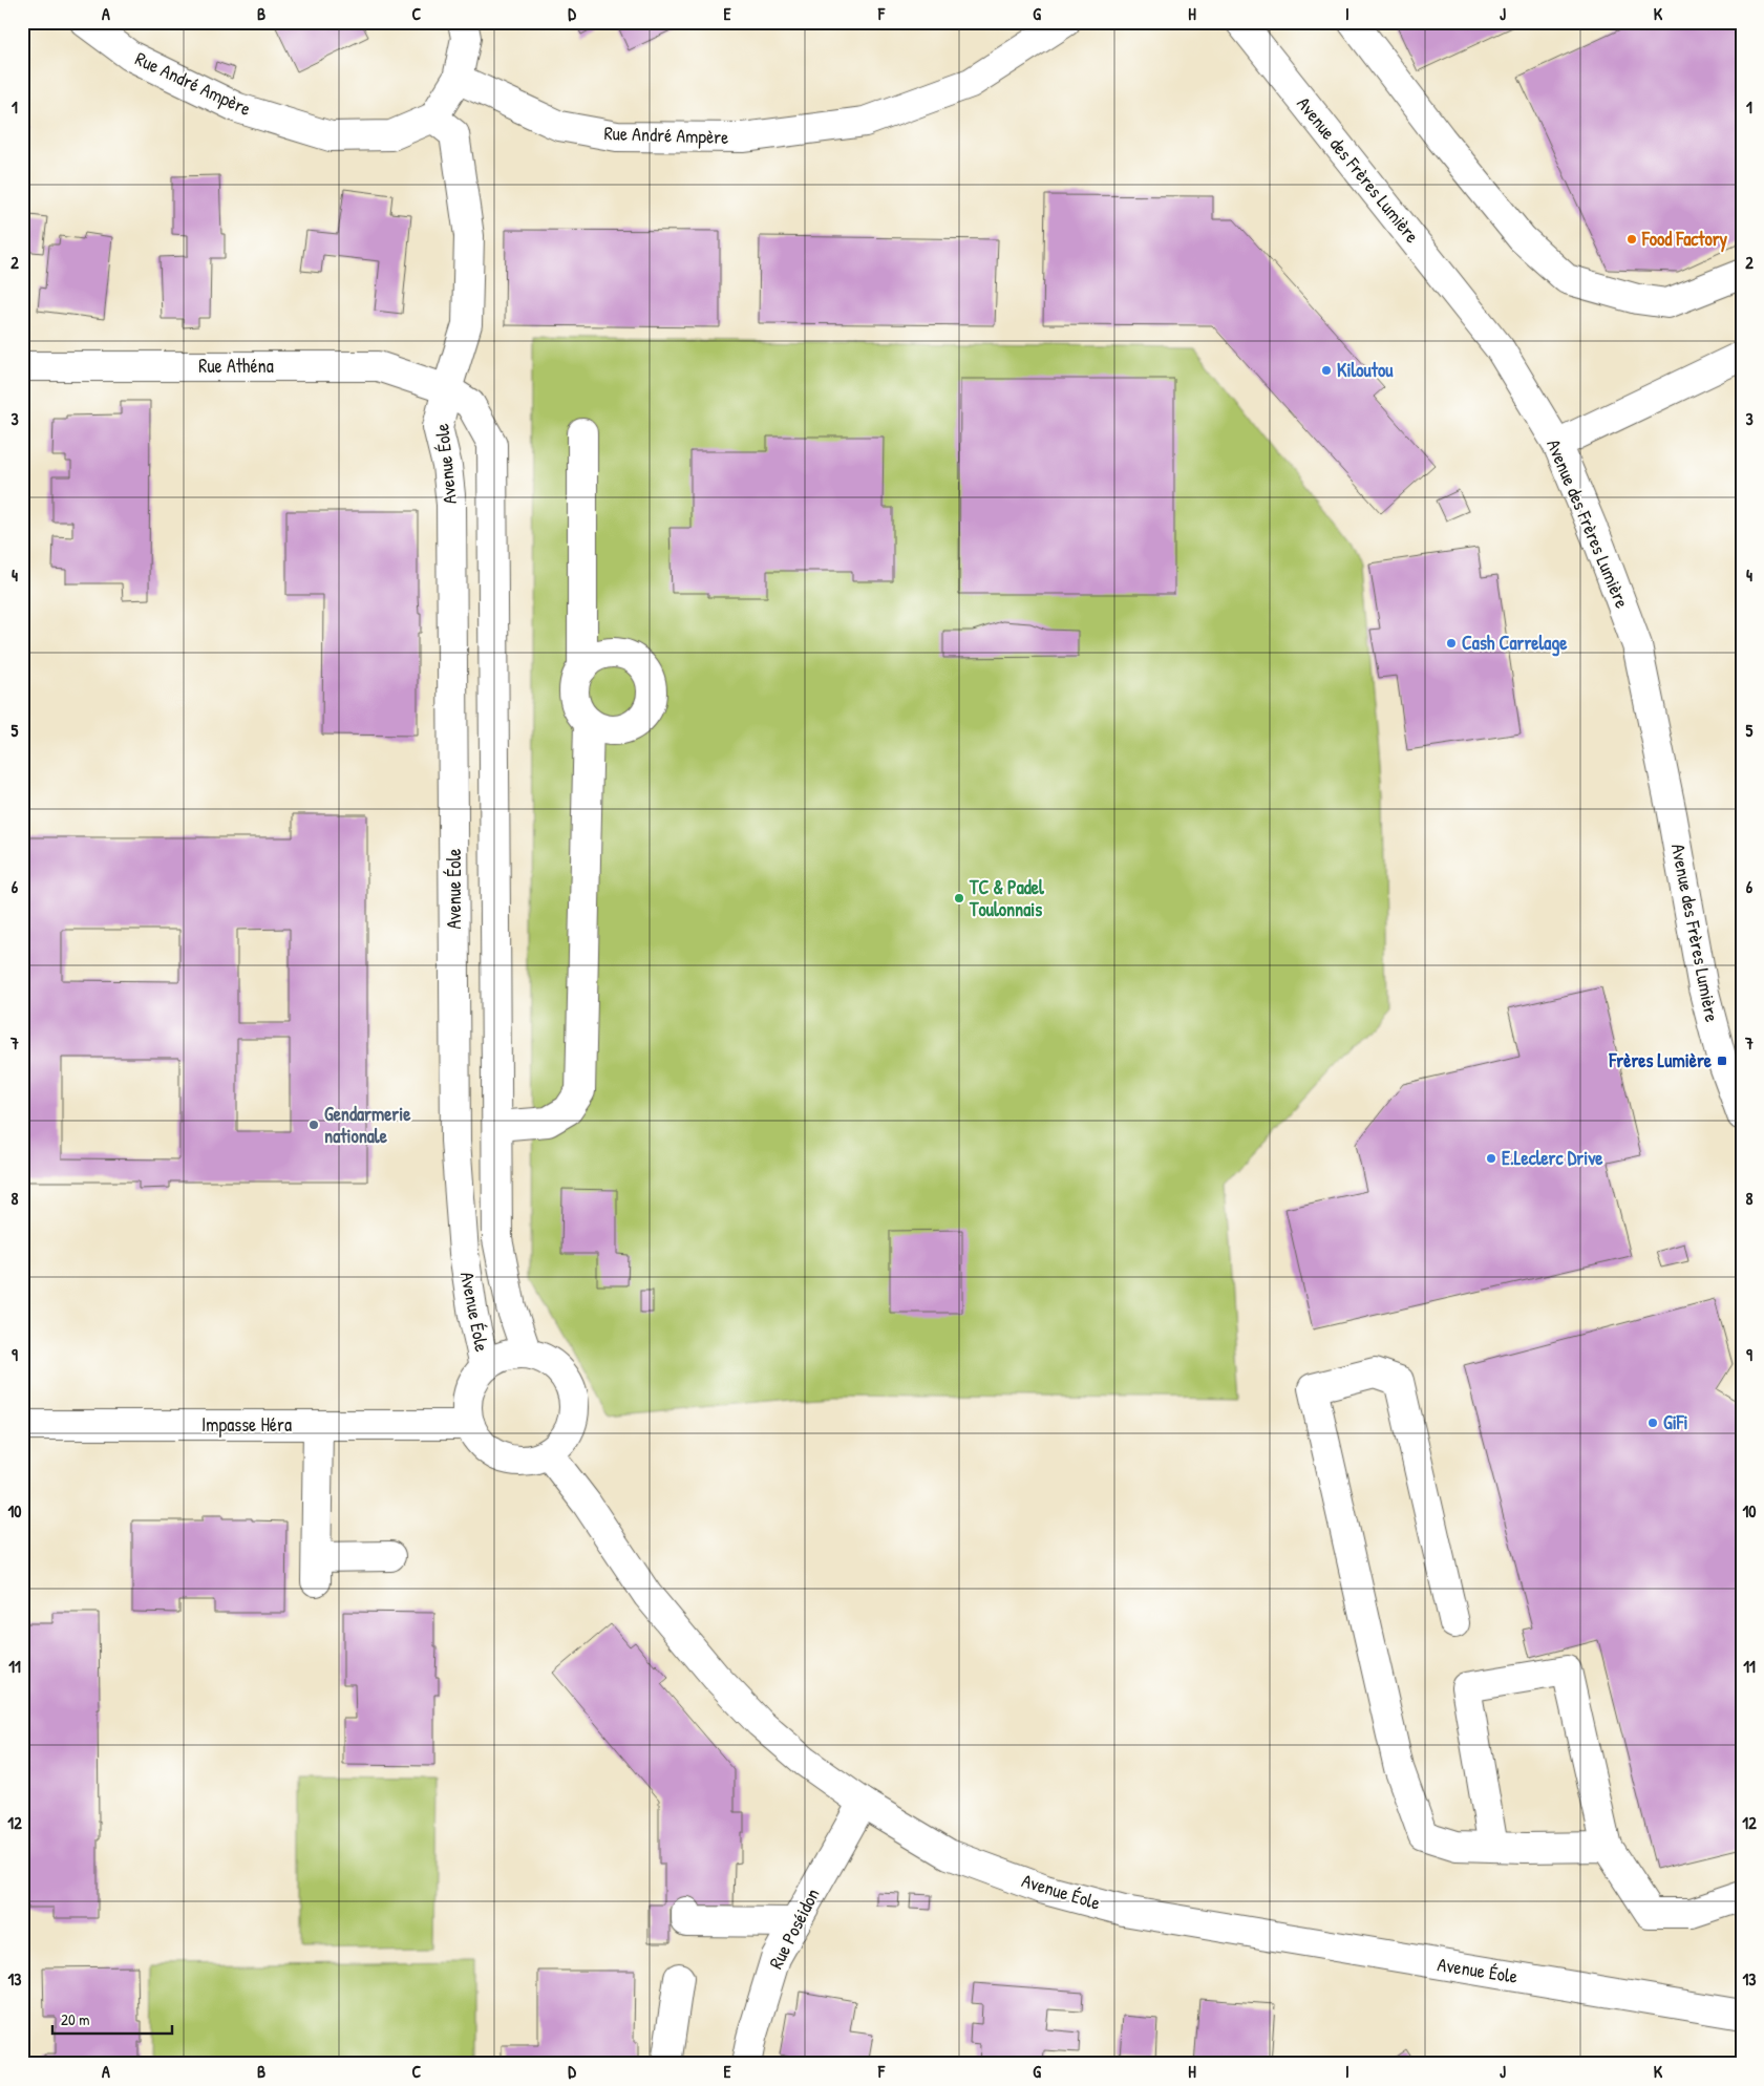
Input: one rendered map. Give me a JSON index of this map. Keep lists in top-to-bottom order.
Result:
{
  "streets": {
    "street": [
      "Rue André Ampère",
      "Avenue des Frères Lumière",
      "Rue Athéna",
      "Avenue Éole",
      "Impasse Héra",
      "Rue Poséidon"
    ]
  },
  "crossings": [
    ["Rue Athéna", "Avenue Éole"],
    ["Avenue Éole", "Impasse Héra"],
    ["Avenue Éole", "Rue Poséidon"]
  ],
  "places": {
    "other": [
      "Food Factory",
      "Kiloutou",
      "Cash Carrelage",
      "TC & Padel Toulonnais",
      "Gendarmerie nationale",
      "E.Leclerc Drive",
      "GiFi"
    ],
    "transit": ["Frères Lumière"]
  },
  "scale_bar": "20 m",
  "grid": {
    "columns": [
      "A",
      "B",
      "C",
      "D",
      "E",
      "F",
      "G",
      "H",
      "I",
      "J",
      "K"
    ],
    "rows": [
      "1",
      "2",
      "3",
      "4",
      "5",
      "6",
      "7",
      "8",
      "9",
      "10",
      "11",
      "12",
      "13"
    ]
  }
}
